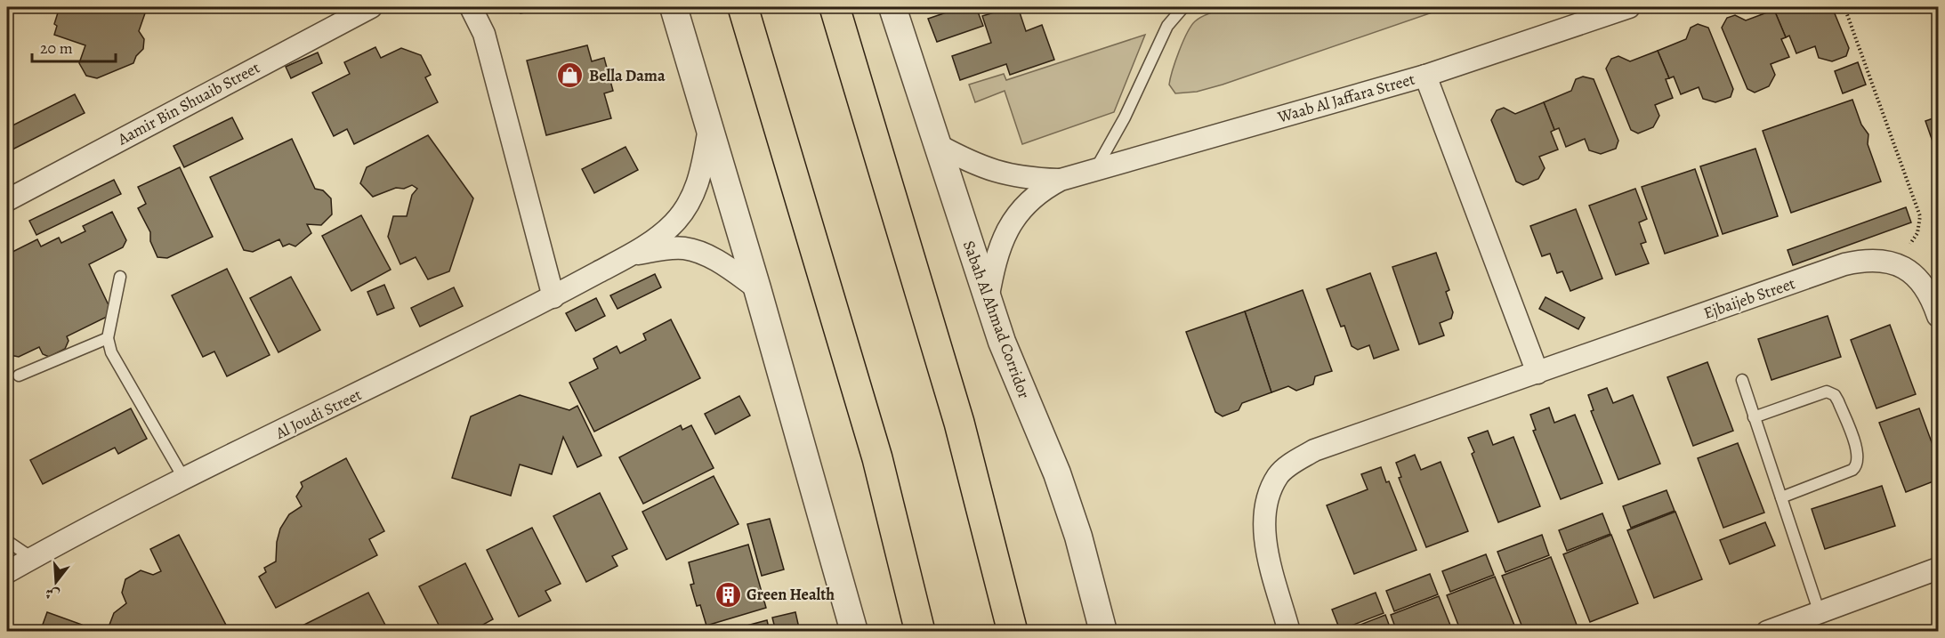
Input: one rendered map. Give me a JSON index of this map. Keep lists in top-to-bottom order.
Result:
{
  "streets": {
    "street": [
      "Waab Al Jaffara Street",
      "Aamir Bin Shuaib Street",
      "Ejbaijeb Street",
      "Sabah Al Ahmad Corridor",
      "Al Joudi Street"
    ]
  },
  "crossings": [
    ["Waab Al Jaffara Street", "Sabah Al Ahmad Corridor"]
  ],
  "places": {
    "shop": ["Bella Dama"],
    "building": ["Green Health"]
  },
  "scale_bar": "20 m",
  "north": "bottom"
}
